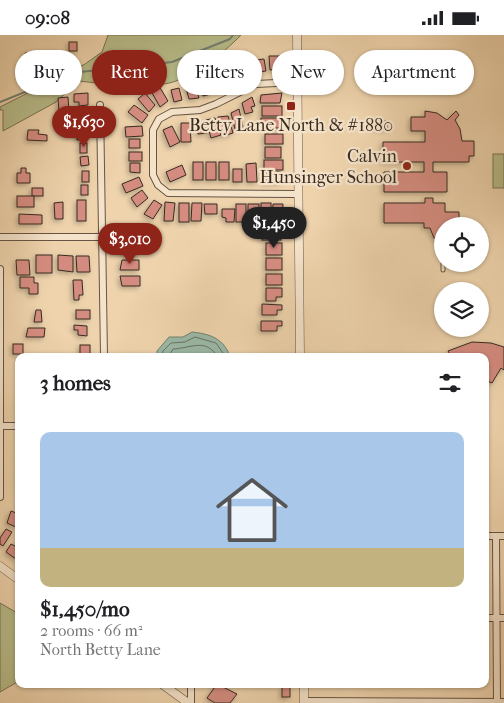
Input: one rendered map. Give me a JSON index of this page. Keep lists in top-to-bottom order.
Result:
{
  "places": {
    "transit": ["Betty Lane North & #1880"],
    "other": ["Calvin Hunsinger School"]
  },
  "page": {
    "status": "09:08",
    "chip": [
      "Buy",
      "Rent",
      "Filters",
      "New",
      "Apartment"
    ],
    "price": ["$1,630", "$1,450", "$3,010"],
    "heading": "3 homes",
    "list": [
      {
        "name": "$1,450/mo",
        "note": "2 rooms · 66 m² · North Betty Lane"
      }
    ]
  }
}
